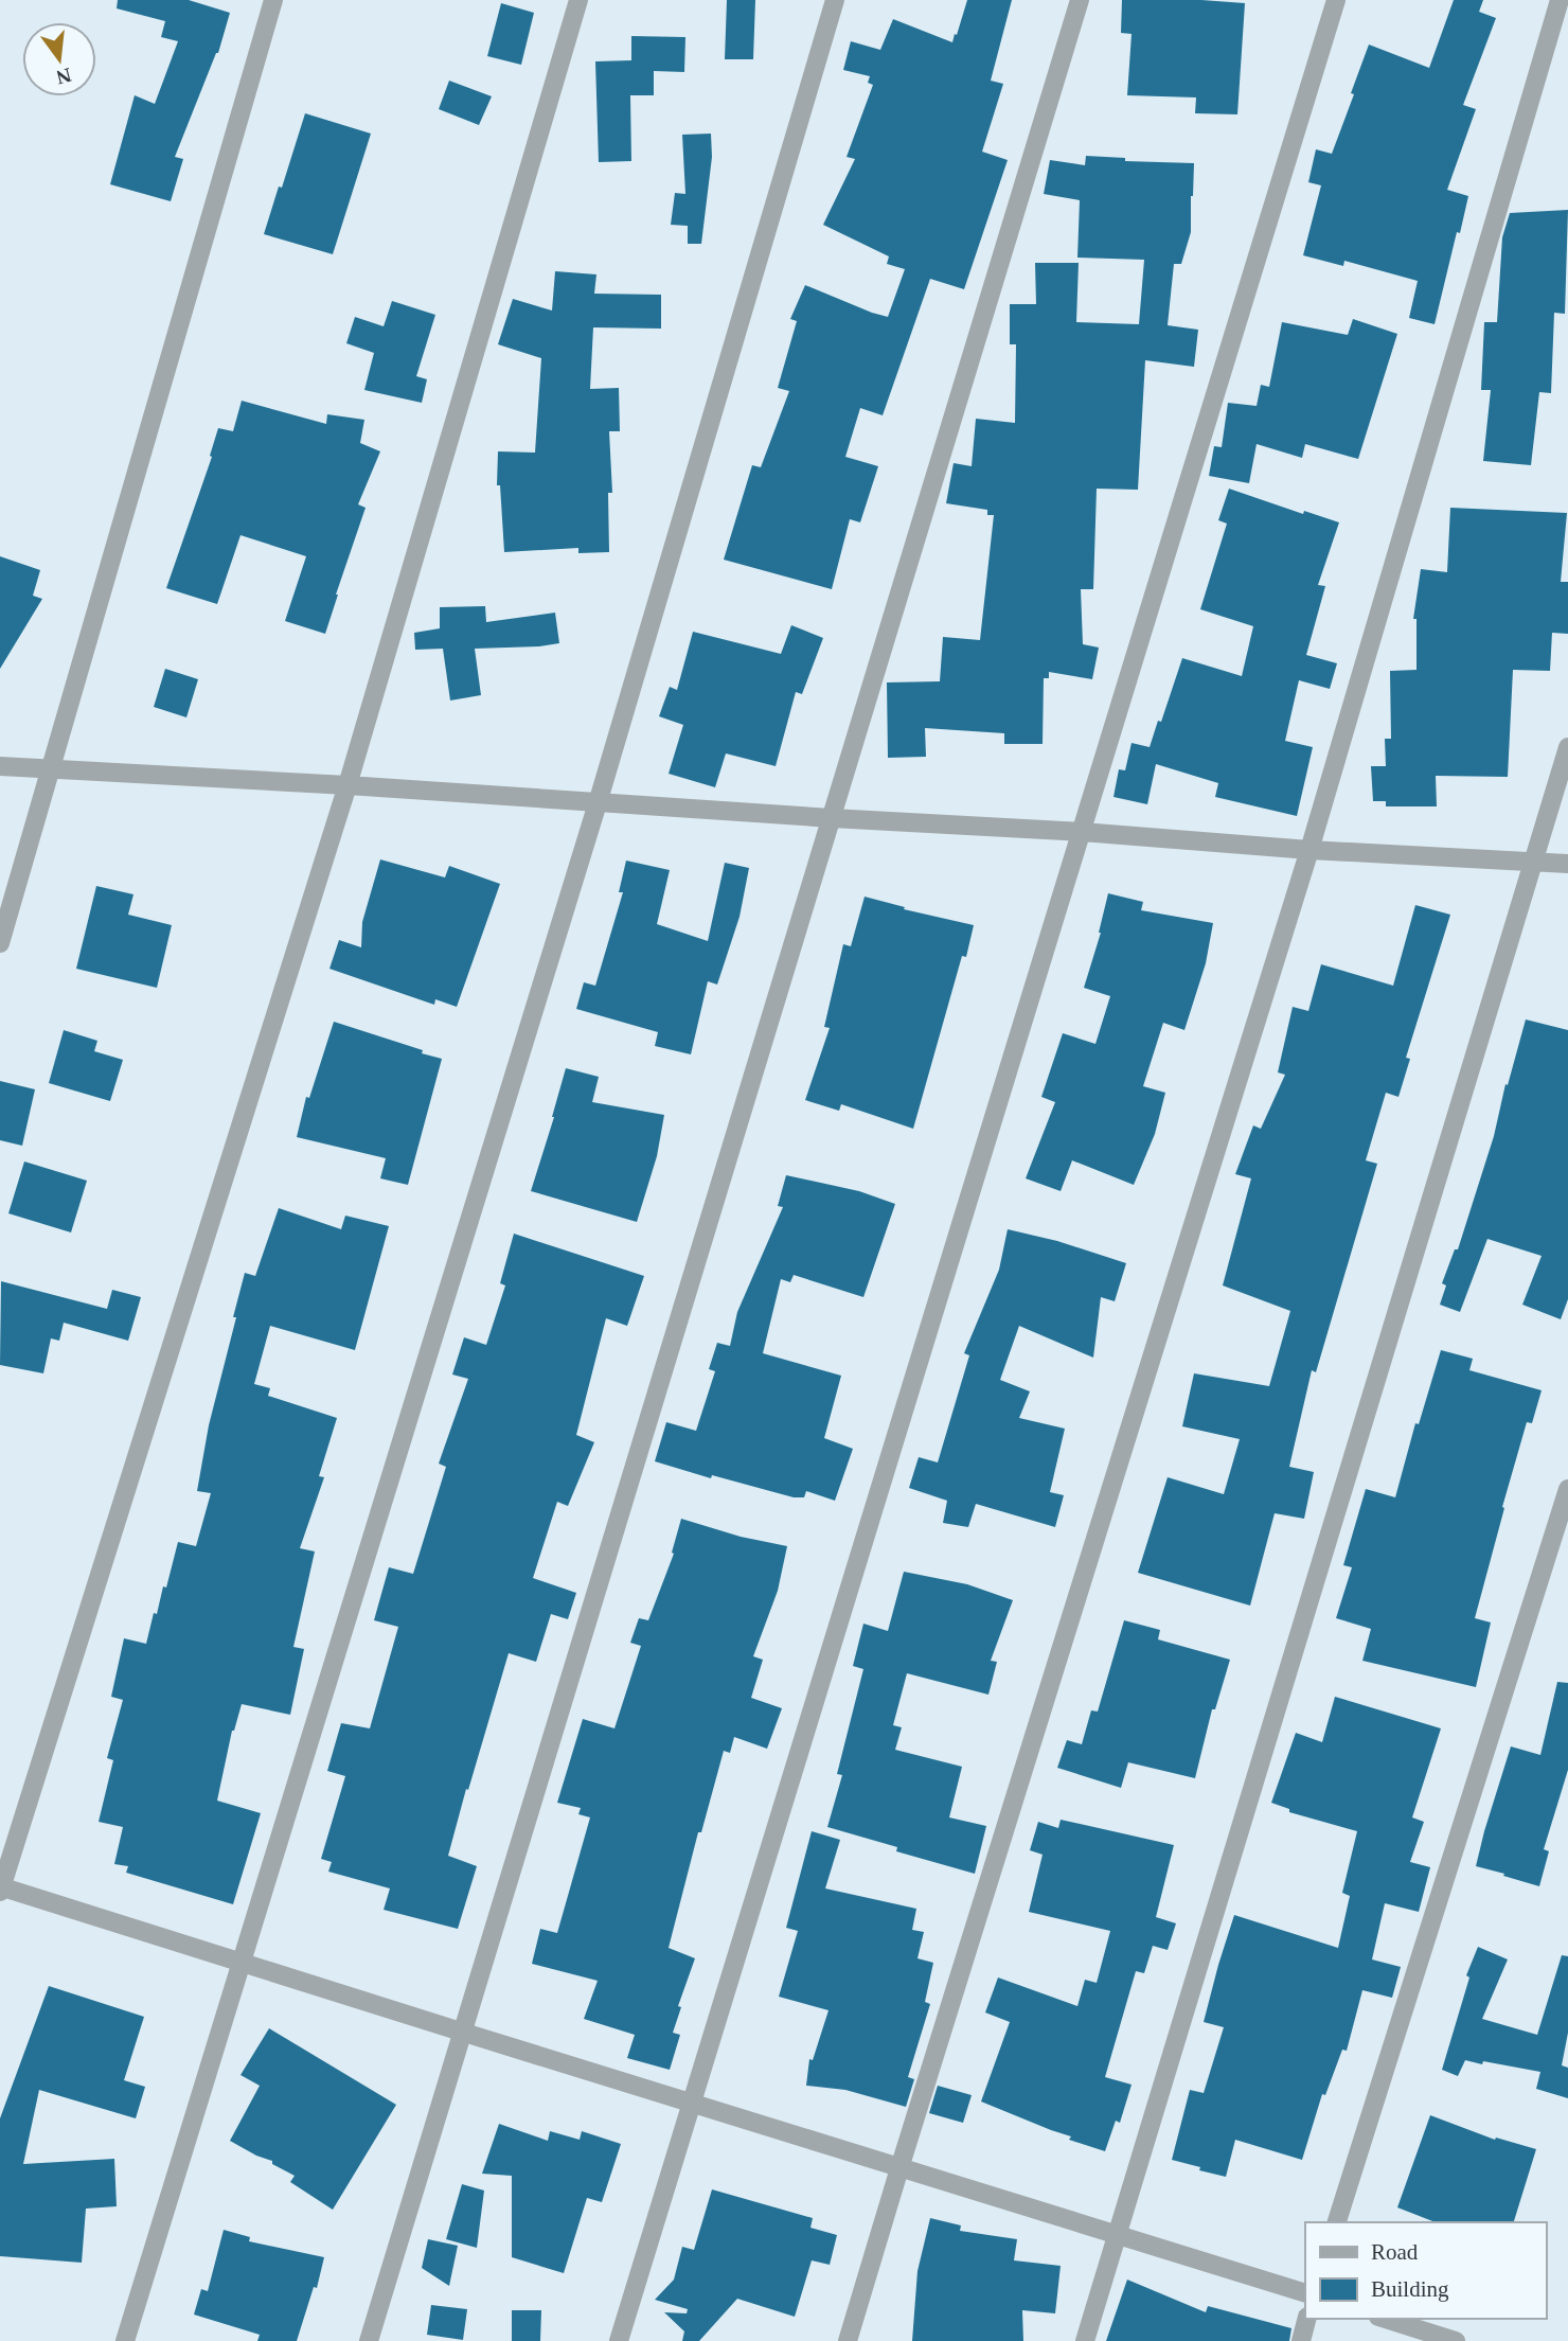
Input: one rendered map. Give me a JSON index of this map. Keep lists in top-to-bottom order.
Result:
{
  "legend": ["Road", "Building"],
  "north": "bottom"
}
